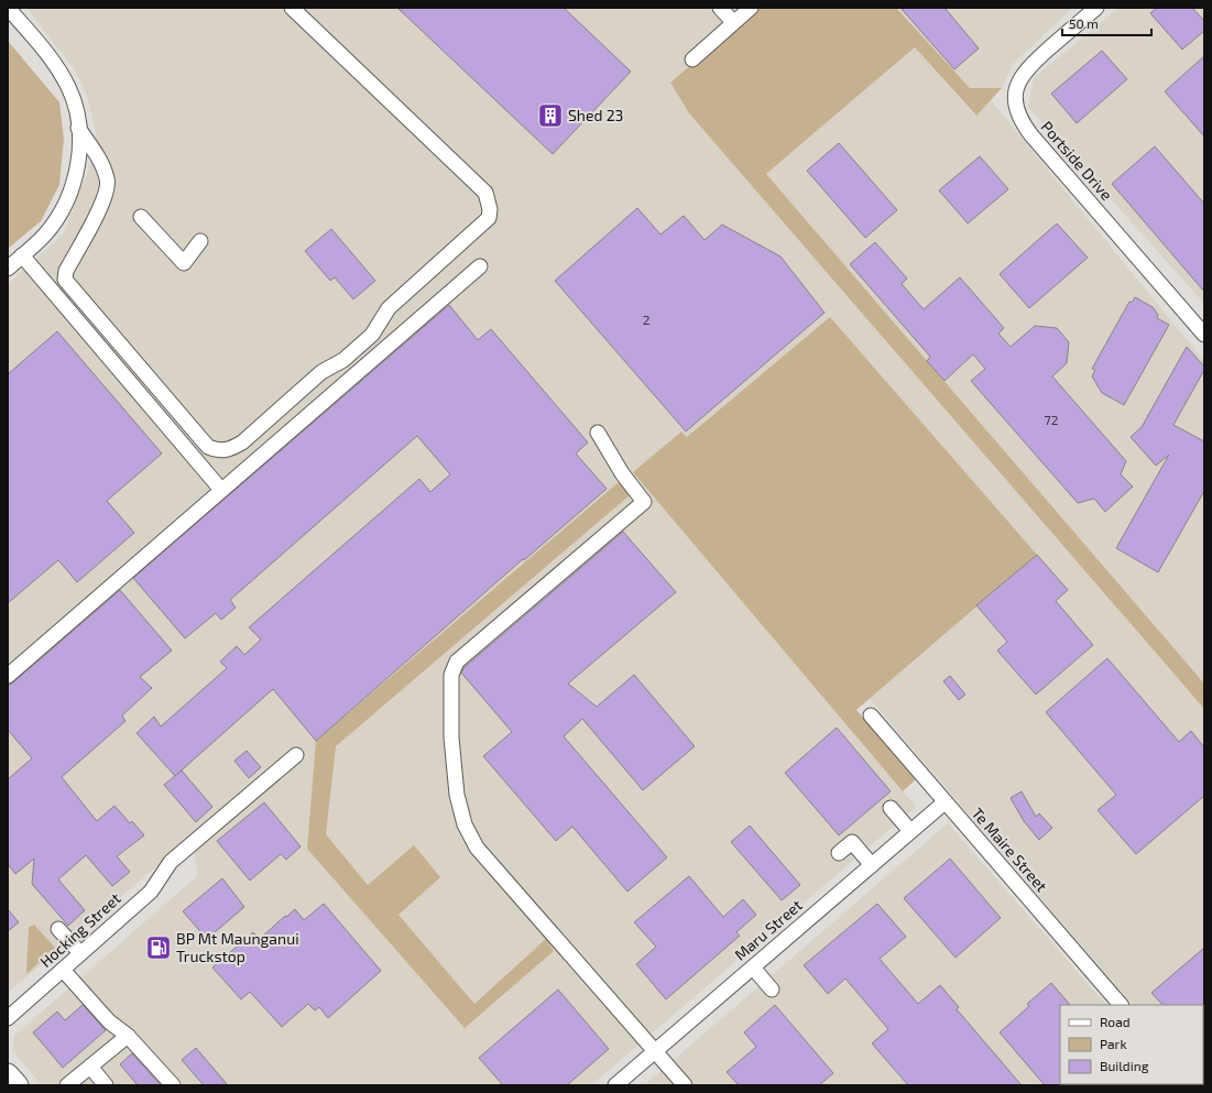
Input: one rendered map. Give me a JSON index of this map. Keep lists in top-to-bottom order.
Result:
{
  "streets": {
    "street": [
      "Portside Drive",
      "Te Maire Street",
      "Hocking Street",
      "Maru Street"
    ]
  },
  "crossings": [
    ["Te Maire Street", "Maru Street"]
  ],
  "places": {
    "building": ["Shed 23"],
    "fuel station": ["BP Mt Maunganui Truckstop"]
  },
  "house_numbers": ["2", "72"],
  "legend": ["Road", "Park", "Building"],
  "scale_bar": "50 m"
}
